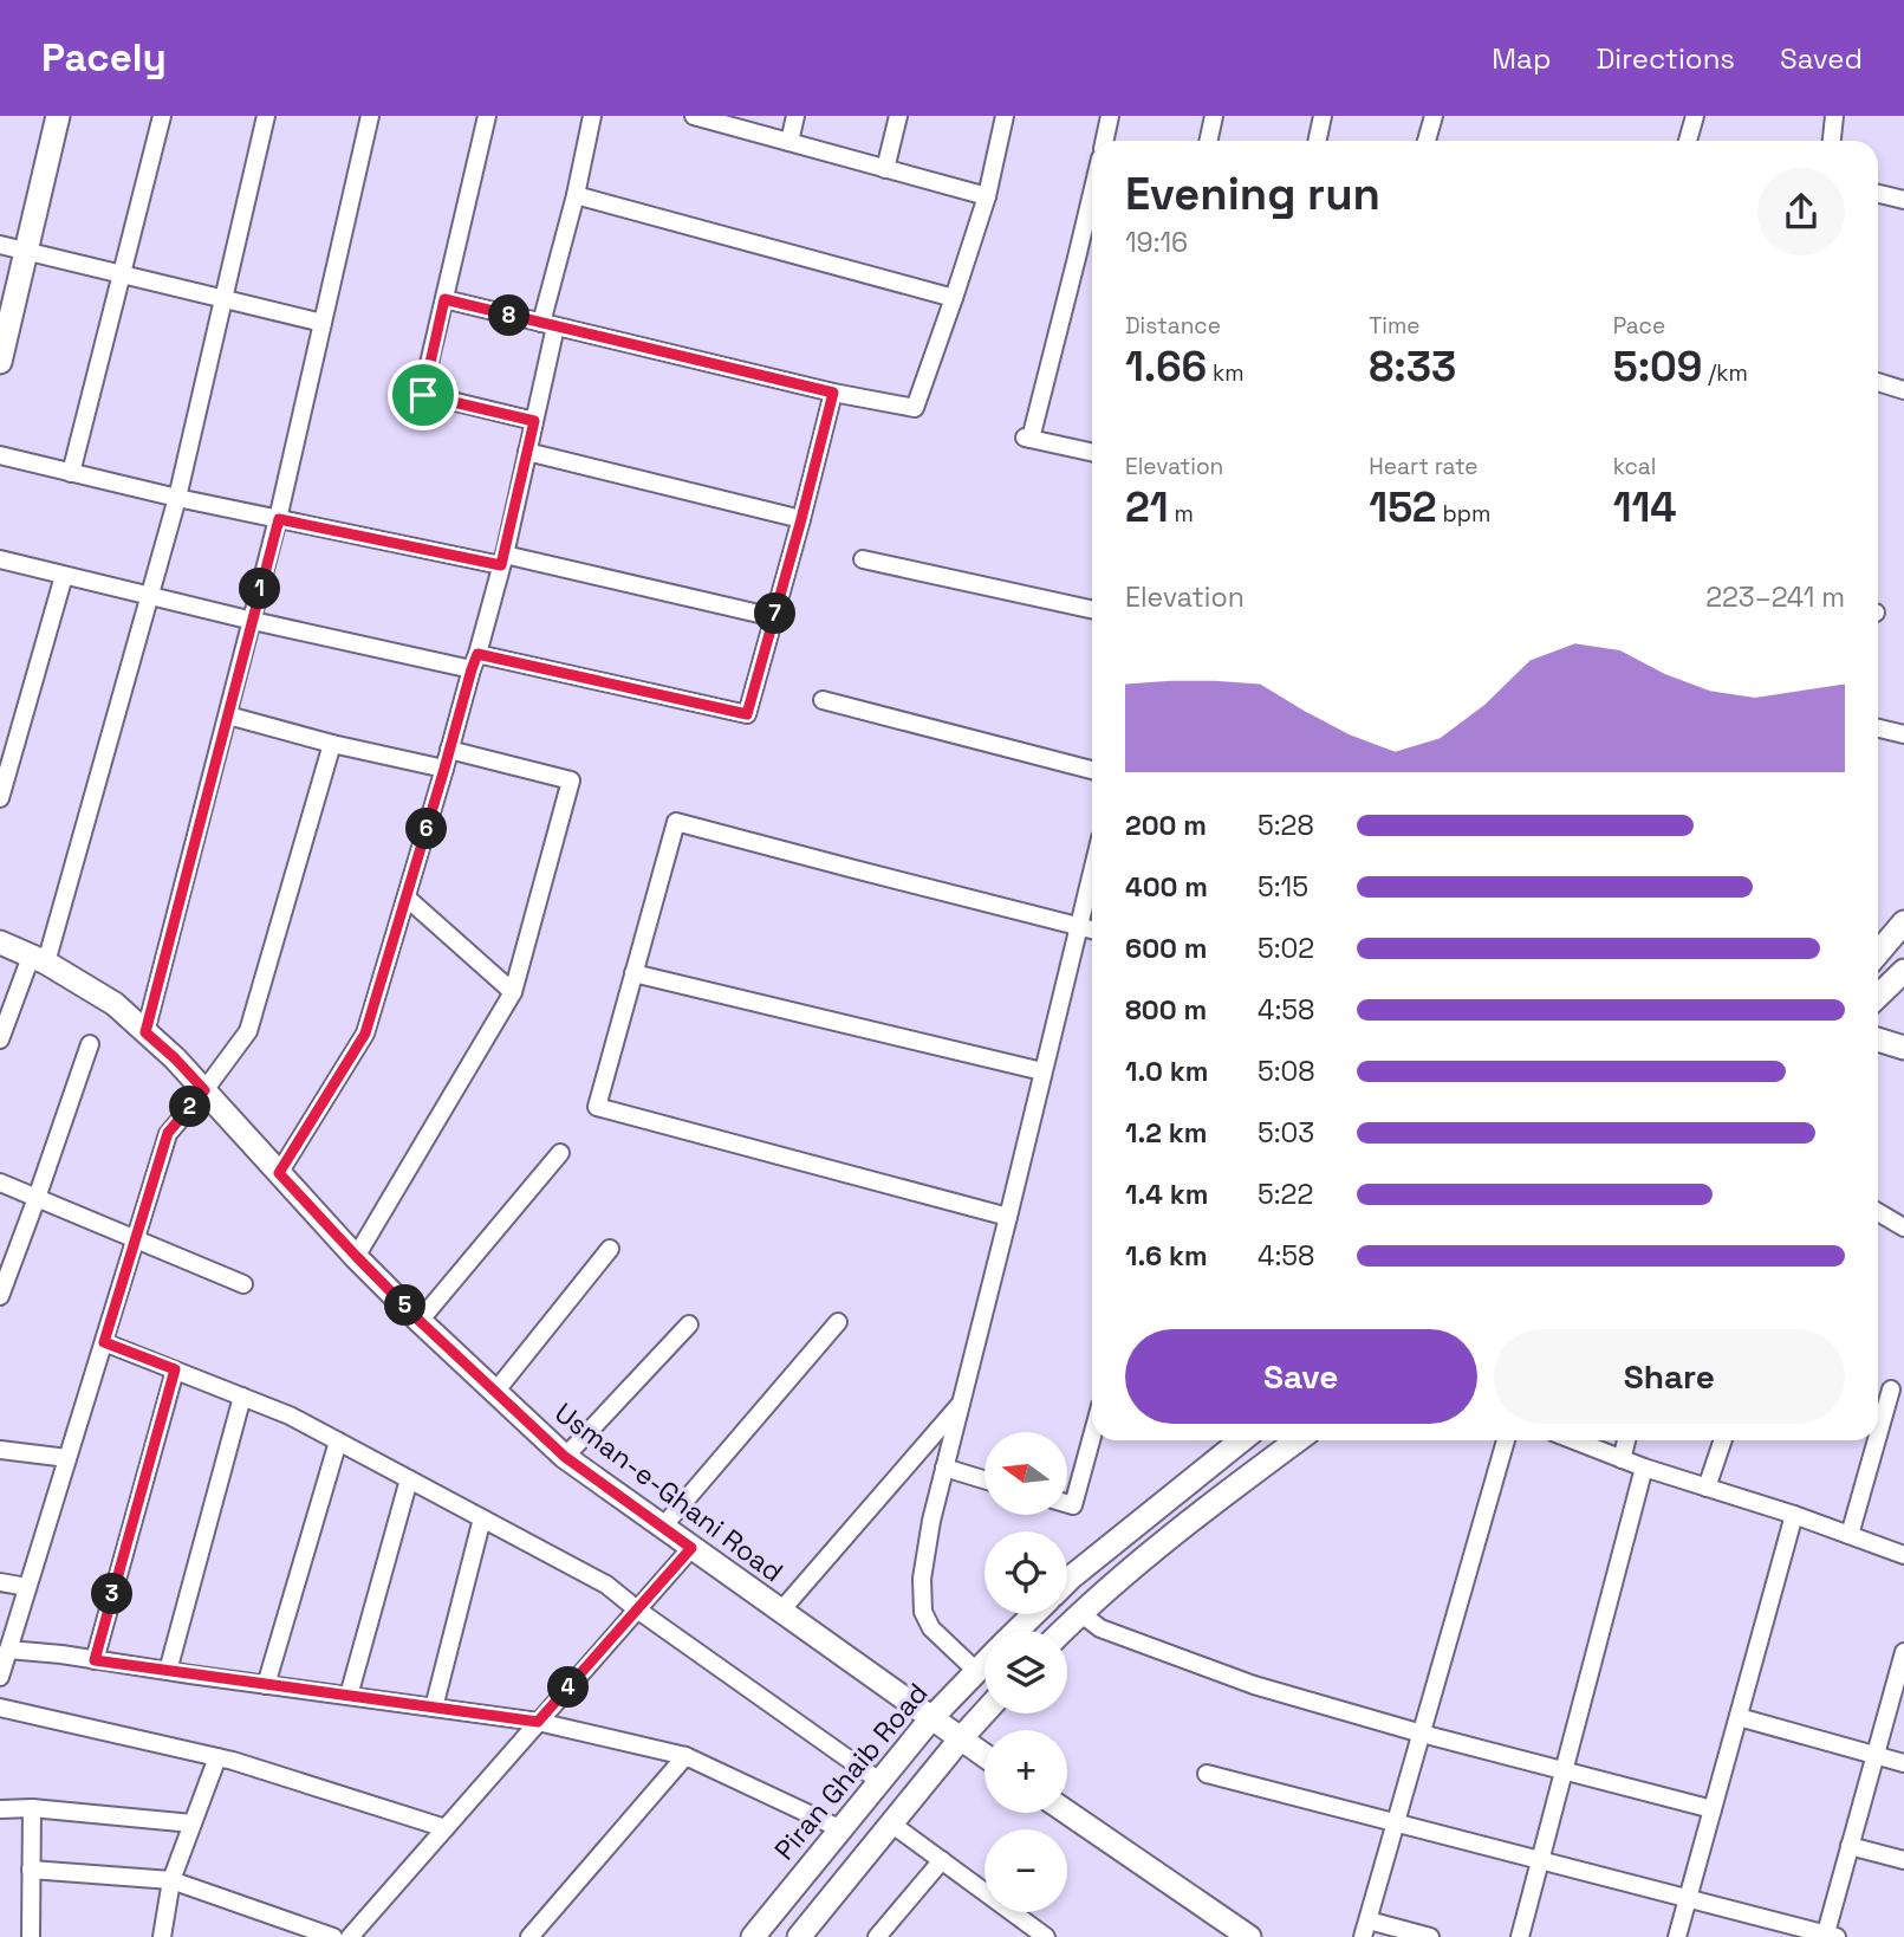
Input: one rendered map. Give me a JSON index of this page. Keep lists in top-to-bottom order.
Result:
{
  "streets": {
    "main road": ["Usman-e-Ghani Road", "Piran Ghaib Road"]
  },
  "crossings": [
    ["Usman-e-Ghani Road", "Piran Ghaib Road"]
  ],
  "north": "left",
  "page": {
    "header": "Pacely",
    "nav": ["Map", "Directions", "Saved"],
    "heading": ["Evening run", "19:16"],
    "stats": [
      ["Distance", "1.66 km"],
      ["Time", "8:33"],
      ["Pace", "5:09 /km"],
      ["Elevation", "21 m"],
      ["Heart rate", "152 bpm"],
      ["kcal", "114"]
    ],
    "pins": [
      "8",
      "1",
      "7",
      "6",
      "2",
      "5",
      "3",
      "4"
    ],
    "chart": ["Elevation", "223–241 m"],
    "list": [
      {
        "name": "200 m",
        "note": "5:28"
      },
      {
        "name": "400 m",
        "note": "5:15"
      },
      {
        "name": "600 m",
        "note": "5:02"
      },
      {
        "name": "800 m",
        "note": "4:58"
      },
      {
        "name": "1.0 km",
        "note": "5:08"
      },
      {
        "name": "1.2 km",
        "note": "5:03"
      },
      {
        "name": "1.4 km",
        "note": "5:22"
      },
      {
        "name": "1.6 km",
        "note": "4:58"
      }
    ],
    "buttons": ["Save", "Share"],
    "map_buttons": ["+", "−"]
  }
}
